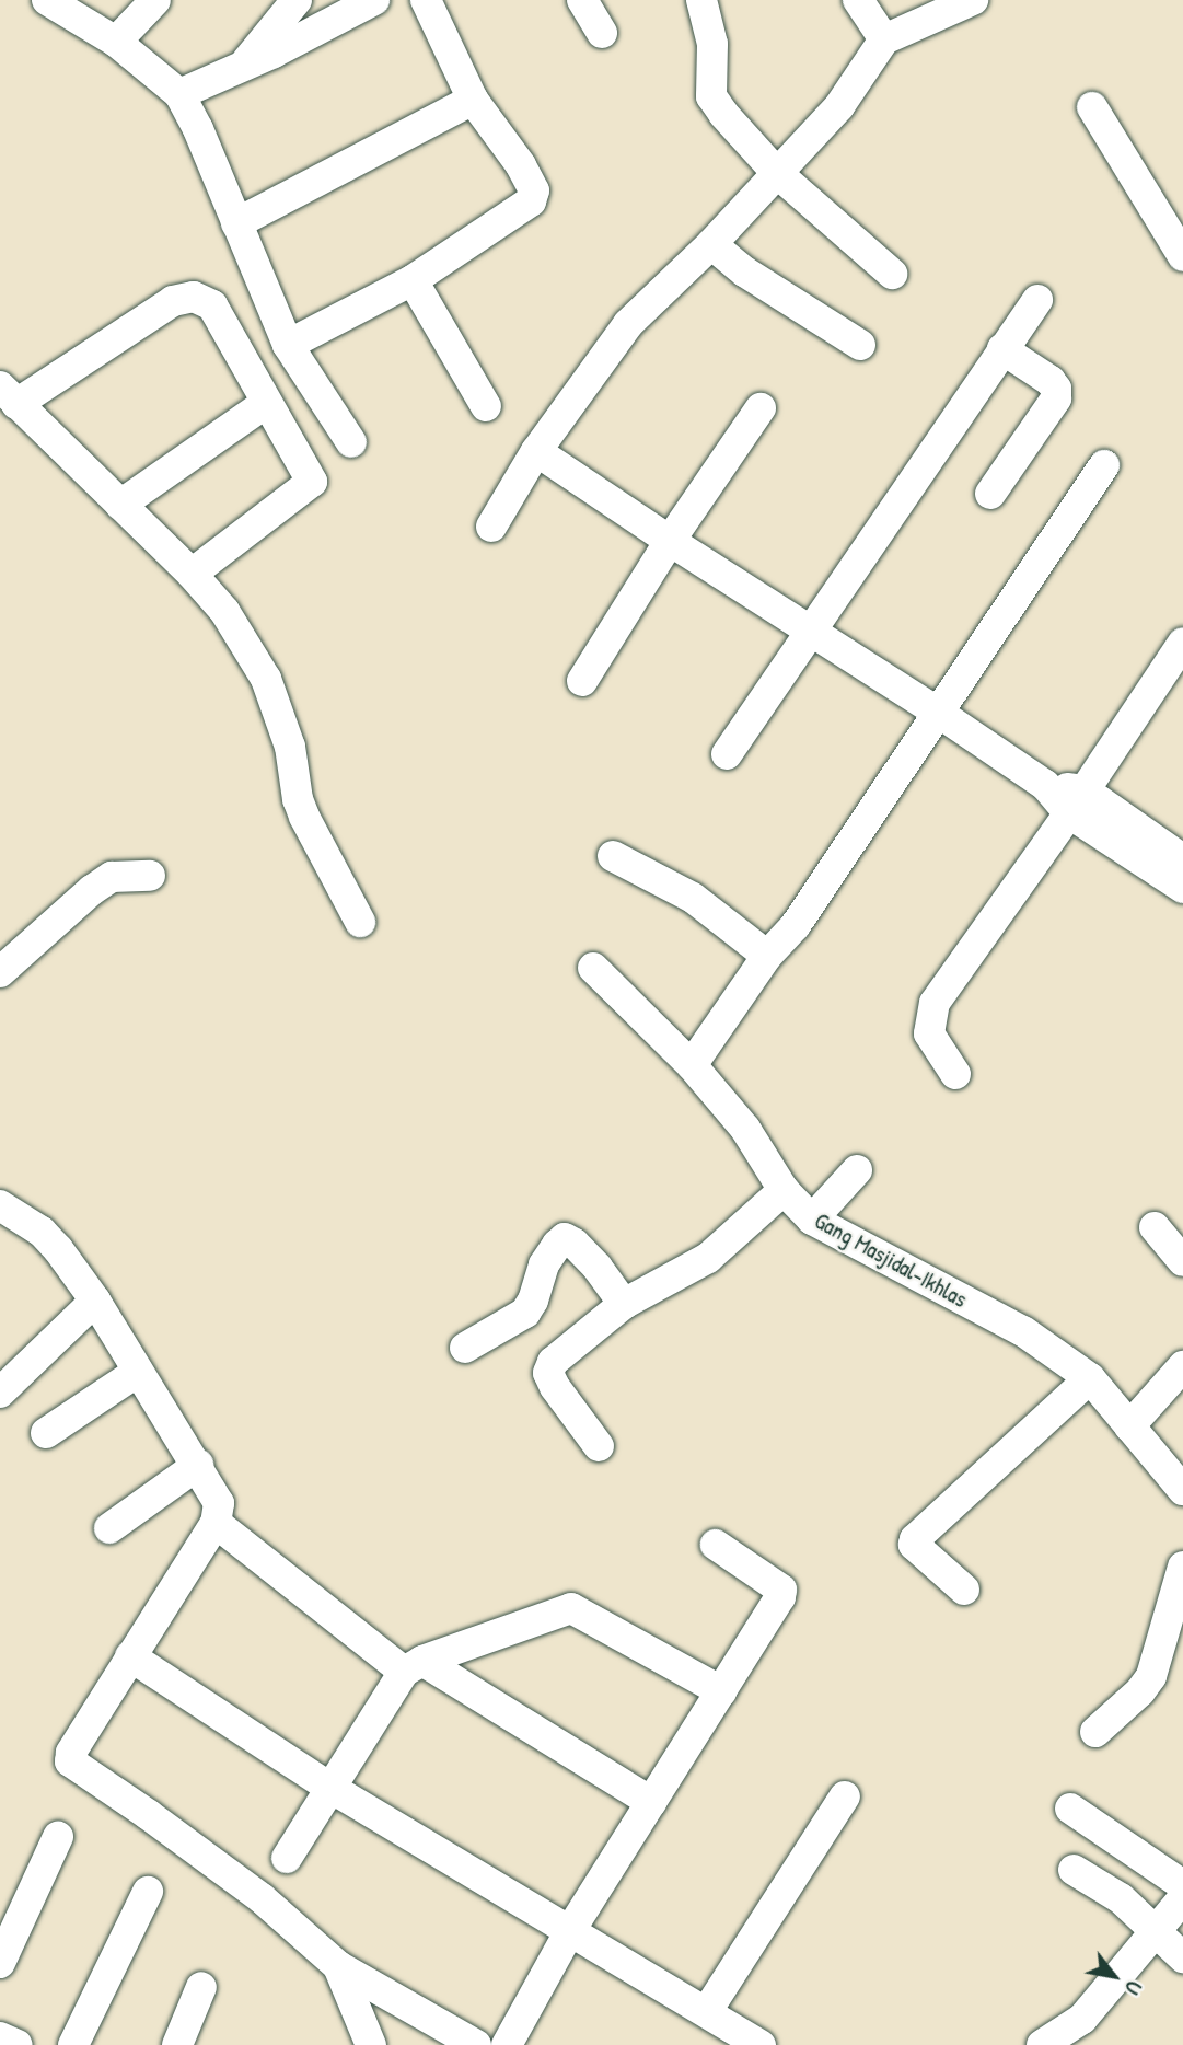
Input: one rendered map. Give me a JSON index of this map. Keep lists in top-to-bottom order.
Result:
{
  "streets": {
    "street": ["Gang Masjidal-Ikhlas"]
  },
  "north": "bottom right"
}
